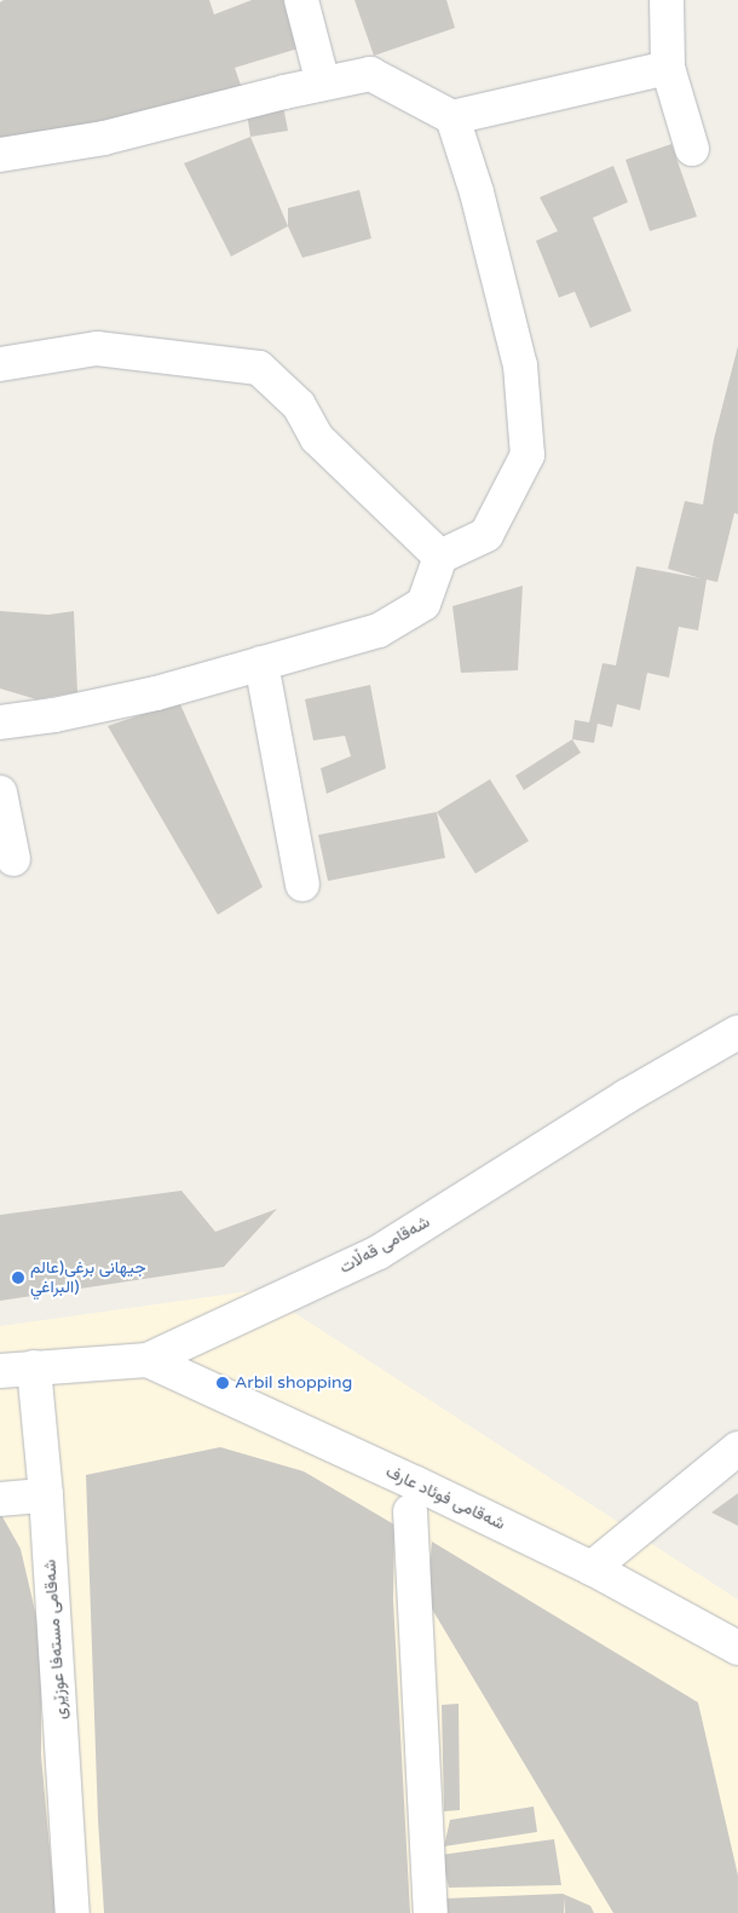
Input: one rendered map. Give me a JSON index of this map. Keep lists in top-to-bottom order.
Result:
{
  "streets": {
    "street": ["شەقامی قەڵات", "شەقامی فوئاد عارف", "شەقامی مستەفا عوزێری"]
  },
  "crossings": [
    ["شەقامی قەڵات", "شەقامی فوئاد عارف"],
    ["شەقامی قەڵات", "شەقامی مستەفا عوزێری"]
  ],
  "places": ["جیهانی برغی(عالم البراغي)", "Arbil shopping"]
}
